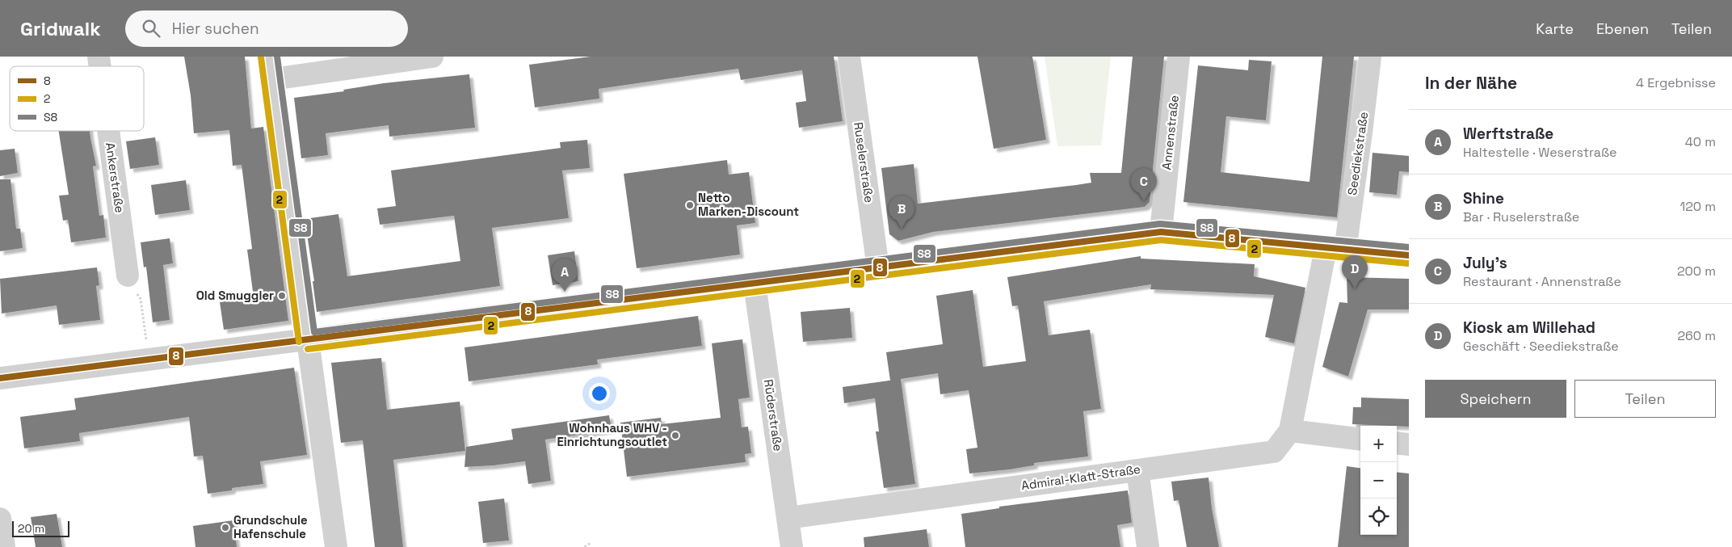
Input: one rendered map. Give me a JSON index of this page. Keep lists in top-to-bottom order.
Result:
{
  "streets": {
    "street": [
      "Annenstraße",
      "Seediekstraße",
      "Ruselerstraße",
      "Ankerstraße",
      "Rüderstraße",
      "Admiral-Klatt-Straße"
    ]
  },
  "crossings": [
    ["Seediekstraße", "Admiral-Klatt-Straße"],
    ["Rüderstraße", "Admiral-Klatt-Straße"]
  ],
  "places": [
    "Netto Marken-Discount",
    "Old Smuggler",
    "Wohnhaus WHV - Einrichtungsoutlet",
    "Grundschule Hafenschule"
  ],
  "lines": ["transit line S8", "transit line 2", "transit line 8"],
  "legend": ["8", "2", "S8"],
  "scale_bar": "20 m",
  "page": {
    "header": "Gridwalk",
    "search": "Hier suchen",
    "nav": ["Karte", "Ebenen", "Teilen"],
    "heading": ["In der Nähe", "4 Ergebnisse"],
    "list": [
      {
        "mark": "A",
        "name": "Werftstraße",
        "note": "Haltestelle · Weserstraße",
        "value": "40 m"
      },
      {
        "mark": "B",
        "name": "Shine",
        "note": "Bar · Ruselerstraße",
        "value": "120 m"
      },
      {
        "mark": "C",
        "name": "July's",
        "note": "Restaurant · Annenstraße",
        "value": "200 m"
      },
      {
        "mark": "D",
        "name": "Kiosk am Willehad",
        "note": "Geschäft · Seediekstraße",
        "value": "260 m"
      }
    ],
    "pins": [
      "C",
      "B",
      "D",
      "A"
    ],
    "buttons": ["Speichern", "Teilen"],
    "map_buttons": ["+", "−"],
    "scale": "20 m"
  }
}
